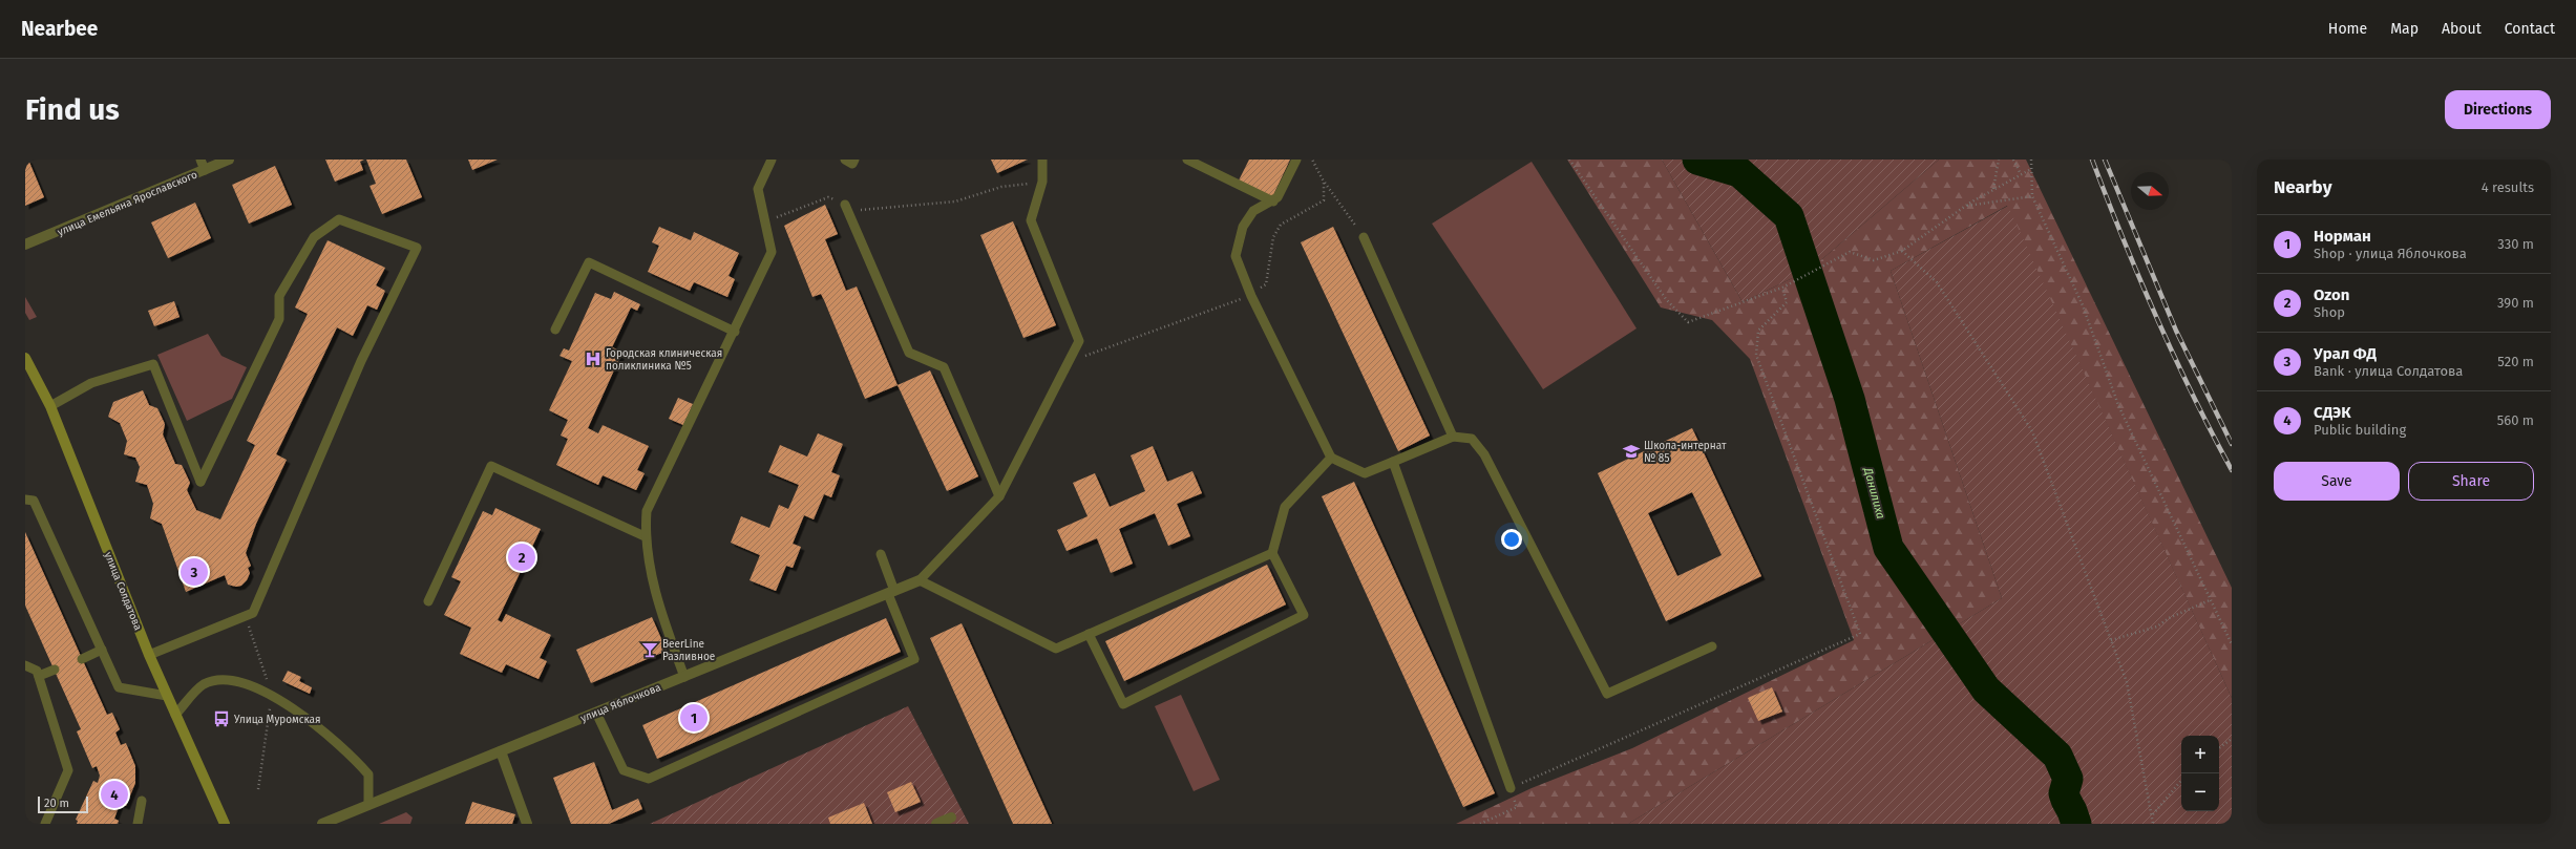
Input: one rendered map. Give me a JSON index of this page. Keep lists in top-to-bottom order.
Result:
{
  "streets": {
    "main road": ["улица Солдатова"],
    "street": ["улица Емельяна Ярославского", "улица Яблочкова"]
  },
  "water": ["Данилиха"],
  "places": {
    "hospital": ["Городская клиническая поликлиника №5"],
    "school or university": ["Школа-интернат № 85"],
    "bar": ["BeerLine Разливное"],
    "bus stop": ["Улица Муромская"]
  },
  "scale_bar": "20 m",
  "north": "right",
  "page": {
    "header": "Nearbee",
    "nav": [
      "Home",
      "Map",
      "About",
      "Contact"
    ],
    "buttons": [
      "Directions",
      ["Save", "Share"]
    ],
    "title": "Find us",
    "heading": ["Nearby", "4 results"],
    "list": [
      {
        "mark": "1",
        "name": "Норман",
        "note": "Shop · улица Яблочкова",
        "value": "330 m"
      },
      {
        "mark": "2",
        "name": "Ozon",
        "note": "Shop",
        "value": "390 m"
      },
      {
        "mark": "3",
        "name": "Урал ФД",
        "note": "Bank · улица Солдатова",
        "value": "520 m"
      },
      {
        "mark": "4",
        "name": "СДЭК",
        "note": "Public building",
        "value": "560 m"
      }
    ],
    "pins": [
      "2",
      "3",
      "1",
      "4"
    ],
    "map_buttons": ["+", "−"],
    "scale": "20 m"
  }
}
